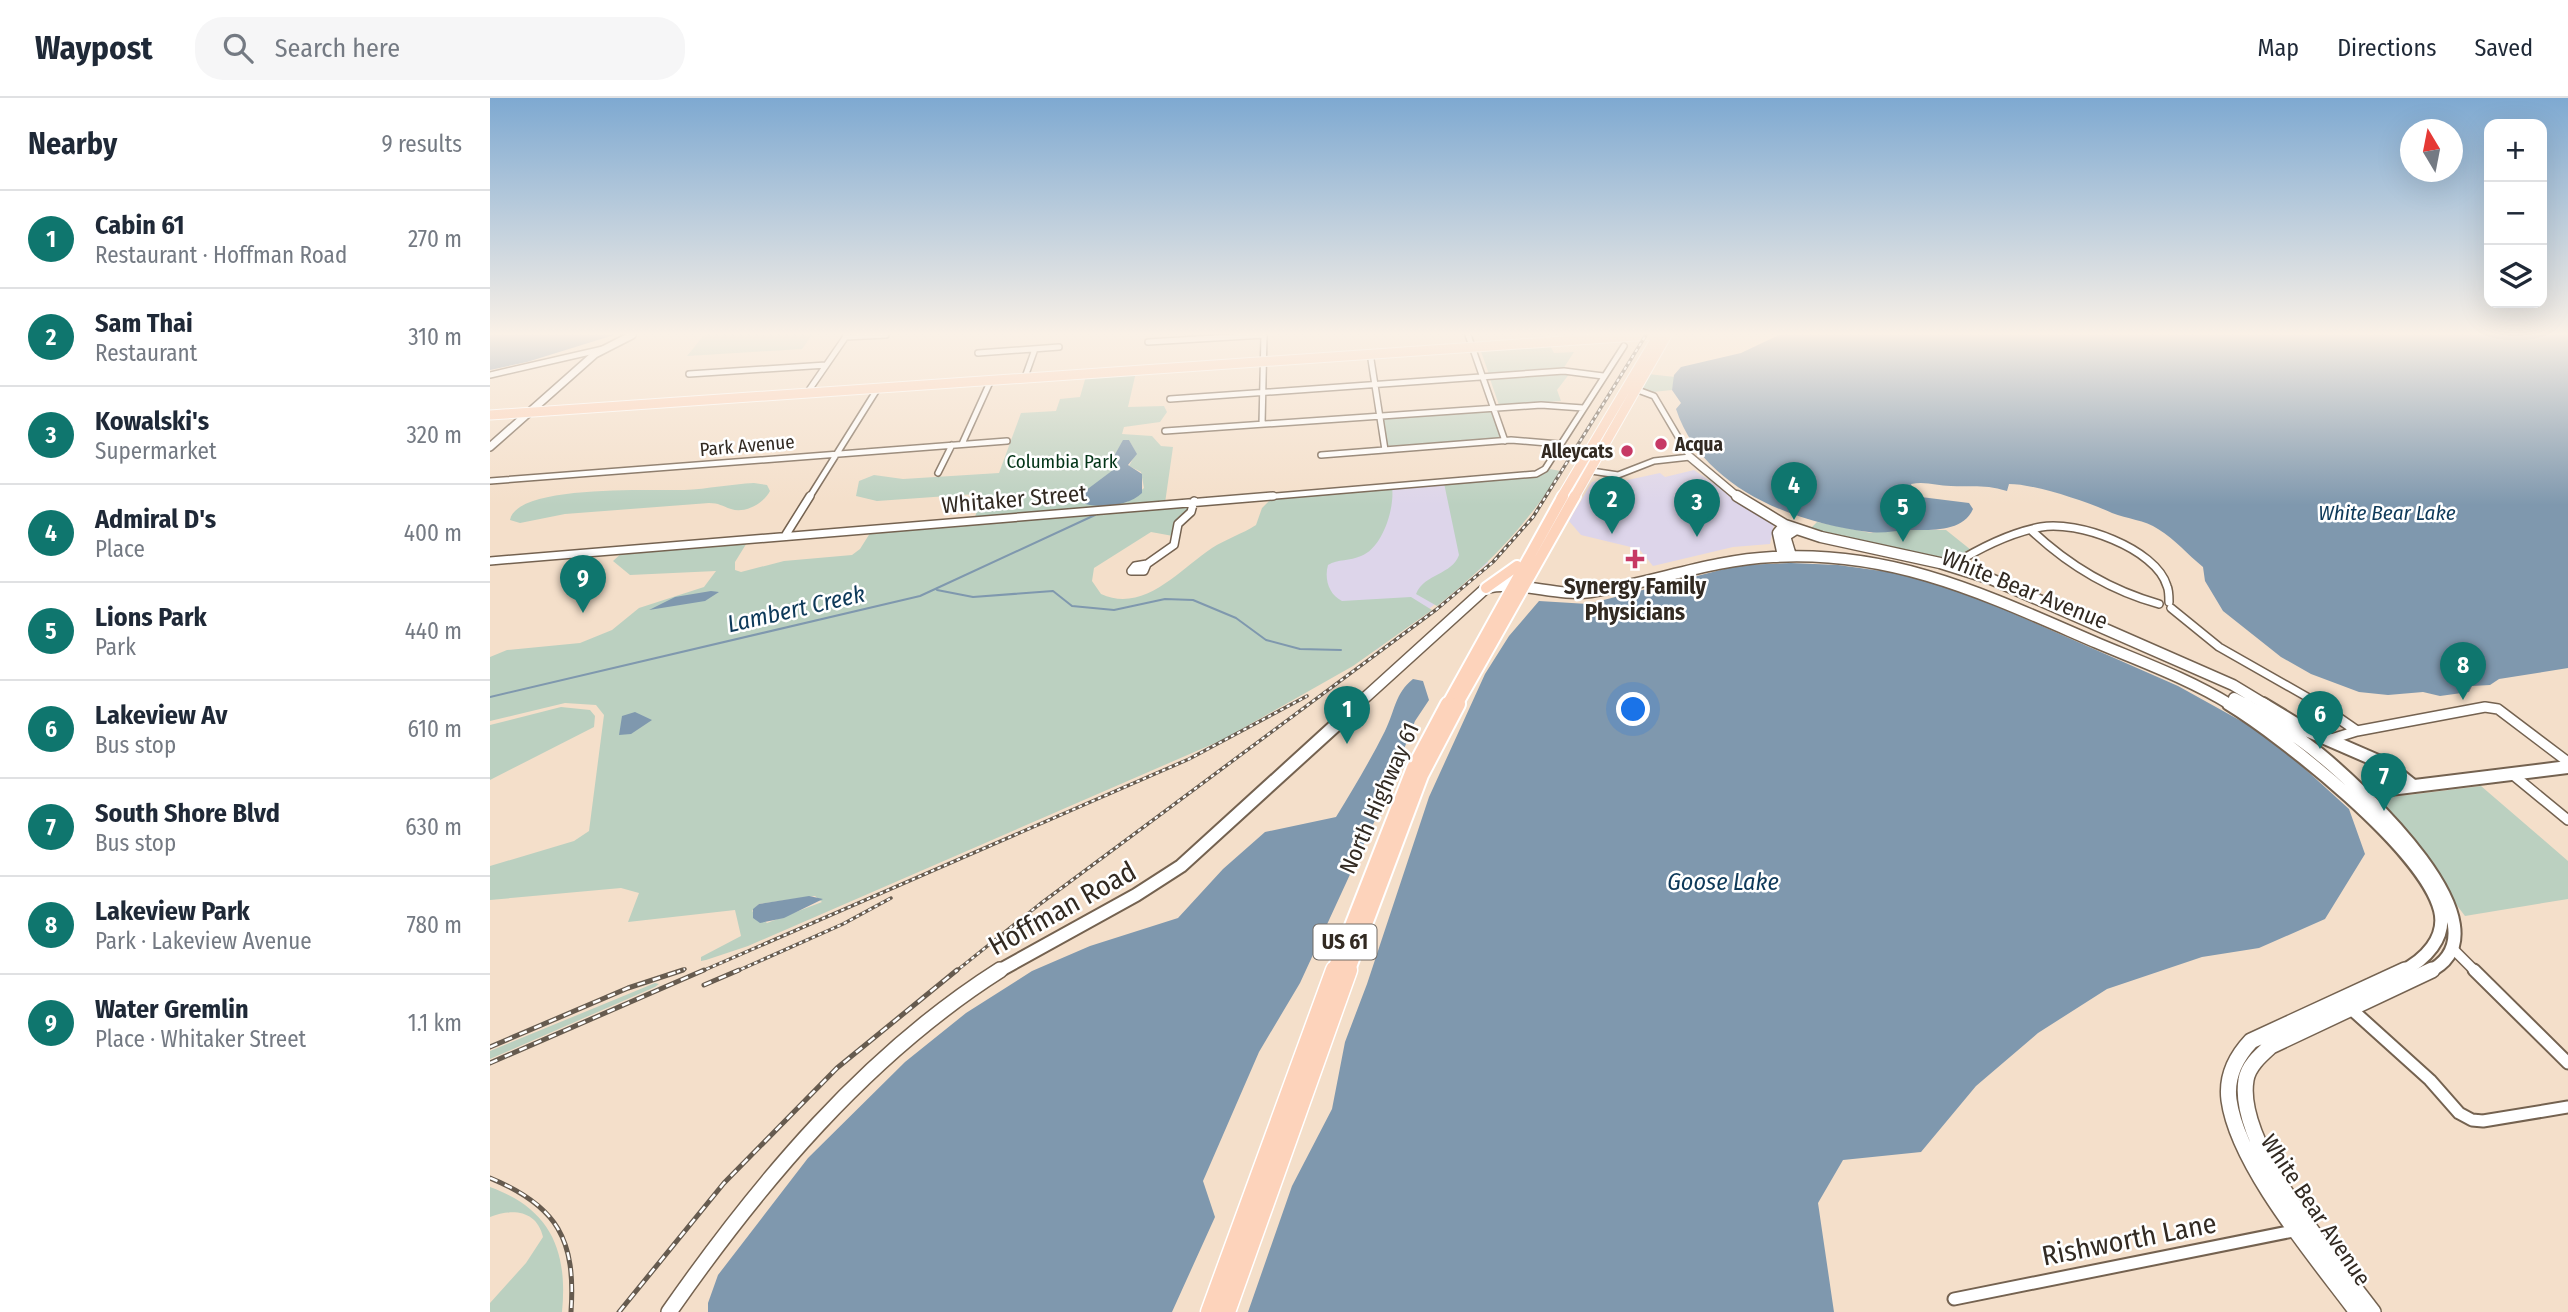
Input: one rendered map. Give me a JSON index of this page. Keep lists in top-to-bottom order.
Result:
{
  "streets": {
    "main road": ["North Highway 61", "US 61"],
    "street": [
      "Park Avenue",
      "Whitaker Street",
      "White Bear Avenue",
      "Hoffman Road",
      "Rishworth Lane"
    ]
  },
  "crossings": [
    ["White Bear Avenue", "North Highway 61"],
    ["White Bear Avenue", "US 61"],
    ["White Bear Avenue", "Rishworth Lane"],
    ["North Highway 61", "US 61"]
  ],
  "water": ["White Bear Lake", "Lambert Creek", "Goose Lake"],
  "parks": ["Columbia Park"],
  "places": {
    "other": ["Acqua", "Alleycats"],
    "health": ["Synergy Family Physicians"]
  },
  "north": "top",
  "page": {
    "header": "Waypost",
    "search": "Search here",
    "nav": ["Map", "Directions", "Saved"],
    "heading": ["Nearby", "9 results"],
    "map_buttons": ["+", "−"],
    "list": [
      {
        "mark": "1",
        "name": "Cabin 61",
        "note": "Restaurant · Hoffman Road",
        "value": "270 m"
      },
      {
        "mark": "2",
        "name": "Sam Thai",
        "note": "Restaurant",
        "value": "310 m"
      },
      {
        "mark": "3",
        "name": "Kowalski's",
        "note": "Supermarket",
        "value": "320 m"
      },
      {
        "mark": "4",
        "name": "Admiral D's",
        "note": "Place",
        "value": "400 m"
      },
      {
        "mark": "5",
        "name": "Lions Park",
        "note": "Park",
        "value": "440 m"
      },
      {
        "mark": "6",
        "name": "Lakeview Av",
        "note": "Bus stop",
        "value": "610 m"
      },
      {
        "mark": "7",
        "name": "South Shore Blvd",
        "note": "Bus stop",
        "value": "630 m"
      },
      {
        "mark": "8",
        "name": "Lakeview Park",
        "note": "Park · Lakeview Avenue",
        "value": "780 m"
      },
      {
        "mark": "9",
        "name": "Water Gremlin",
        "note": "Place · Whitaker Street",
        "value": "1.1 km"
      }
    ],
    "pins": [
      "4",
      "2",
      "3",
      "5",
      "9",
      "8",
      "1",
      "6",
      "7"
    ]
  }
}
